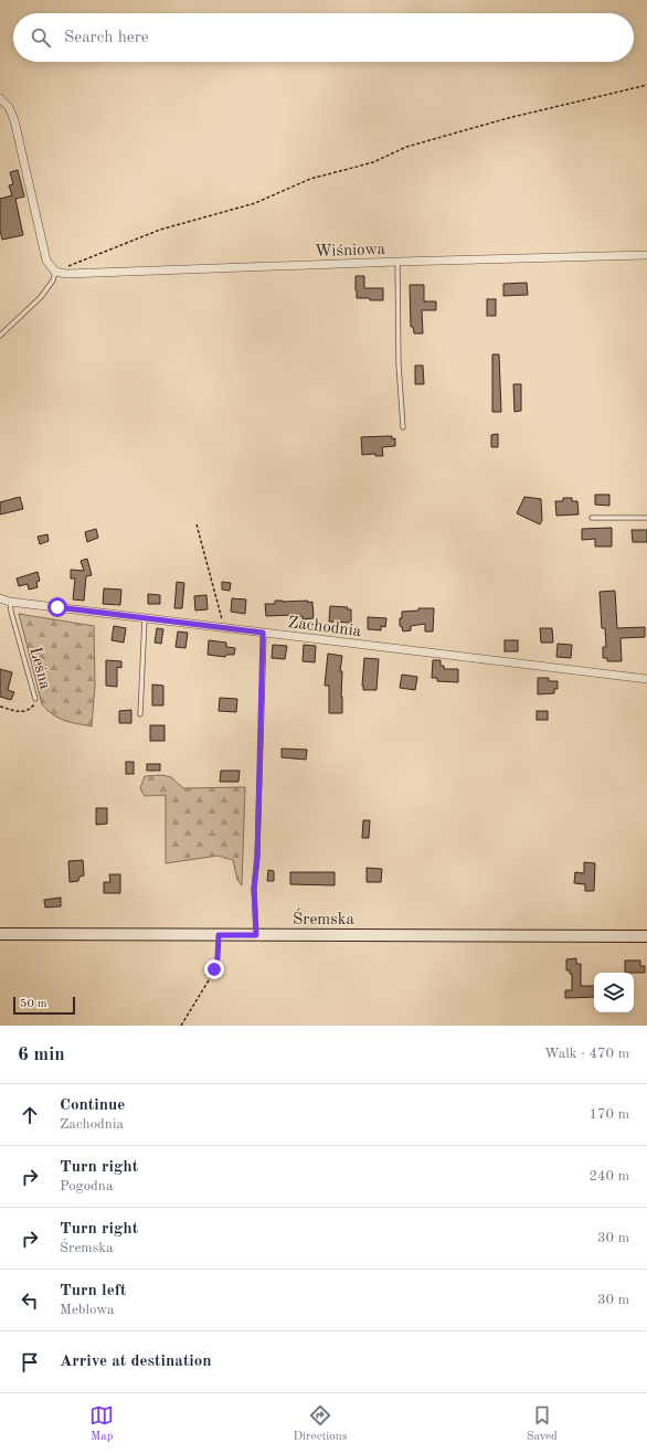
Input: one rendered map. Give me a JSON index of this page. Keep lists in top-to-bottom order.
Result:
{
  "streets": {
    "main road": ["Śremska"],
    "street": ["Wiśniowa", "Zachodnia"],
    "lane": ["Leśna"]
  },
  "crossings": [
    ["Zachodnia", "Leśna"]
  ],
  "scale_bar": "50 m",
  "page": {
    "search": "Search here",
    "scale": "50 m",
    "heading": ["6 min", "Walk · 470 m"],
    "list": [
      ["Continue", "Zachodnia", "170 m"],
      ["Turn right", "Pogodna", "240 m"],
      ["Turn right", "Śremska", "30 m"],
      ["Turn left", "Meblowa", "30 m"],
      "Arrive at destination"
    ],
    "nav": ["Map", "Directions", "Saved"]
  }
}
